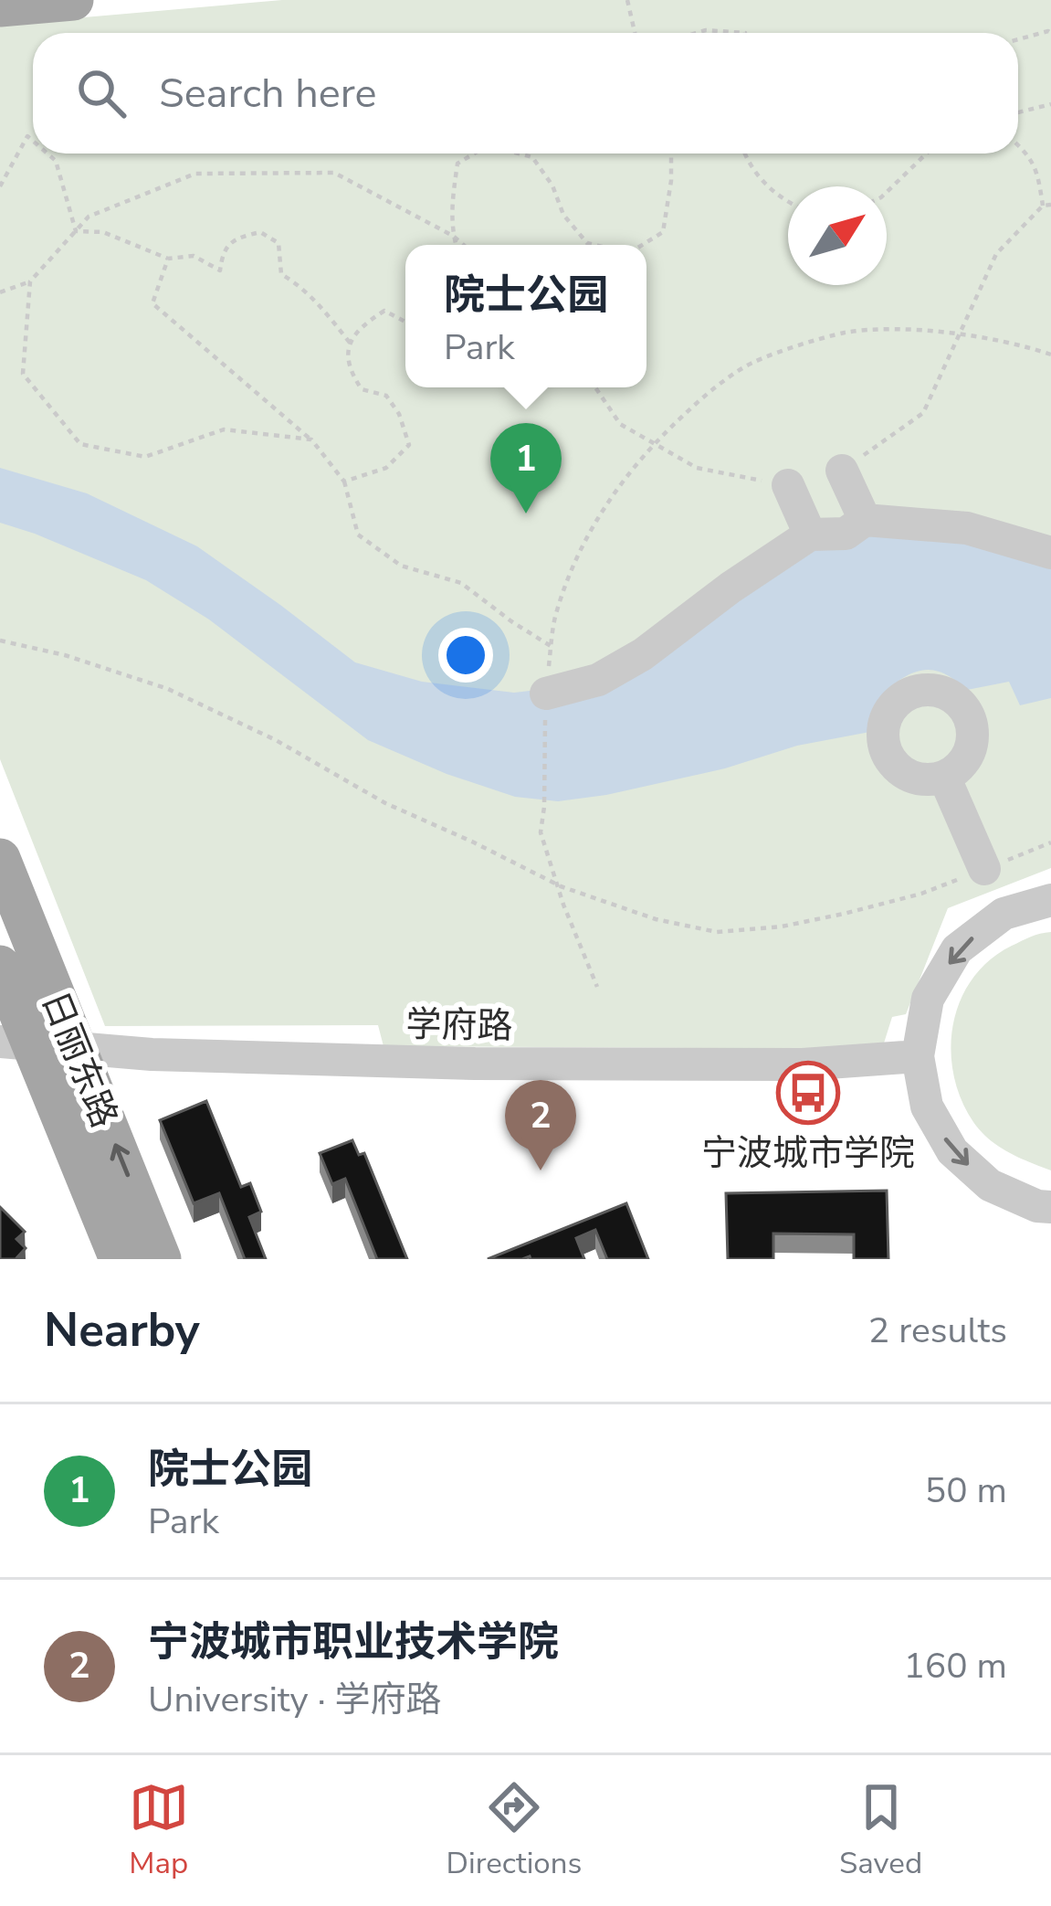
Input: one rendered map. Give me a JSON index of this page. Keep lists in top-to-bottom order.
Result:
{
  "streets": {
    "main road": ["日丽东路"],
    "street": ["学府路"]
  },
  "crossings": [
    ["学府路", "日丽东路"]
  ],
  "places": {
    "bus stop": ["宁波城市学院"]
  },
  "north": "top right",
  "page": {
    "search": "Search here",
    "popup": ["院士公园", "Park"],
    "pins": ["1", "2"],
    "heading": ["Nearby", "2 results"],
    "list": [
      {
        "mark": "1",
        "name": "院士公园",
        "note": "Park",
        "value": "50 m"
      },
      {
        "mark": "2",
        "name": "宁波城市职业技术学院",
        "note": "University · 学府路",
        "value": "160 m"
      }
    ],
    "nav": ["Map", "Directions", "Saved"]
  }
}
